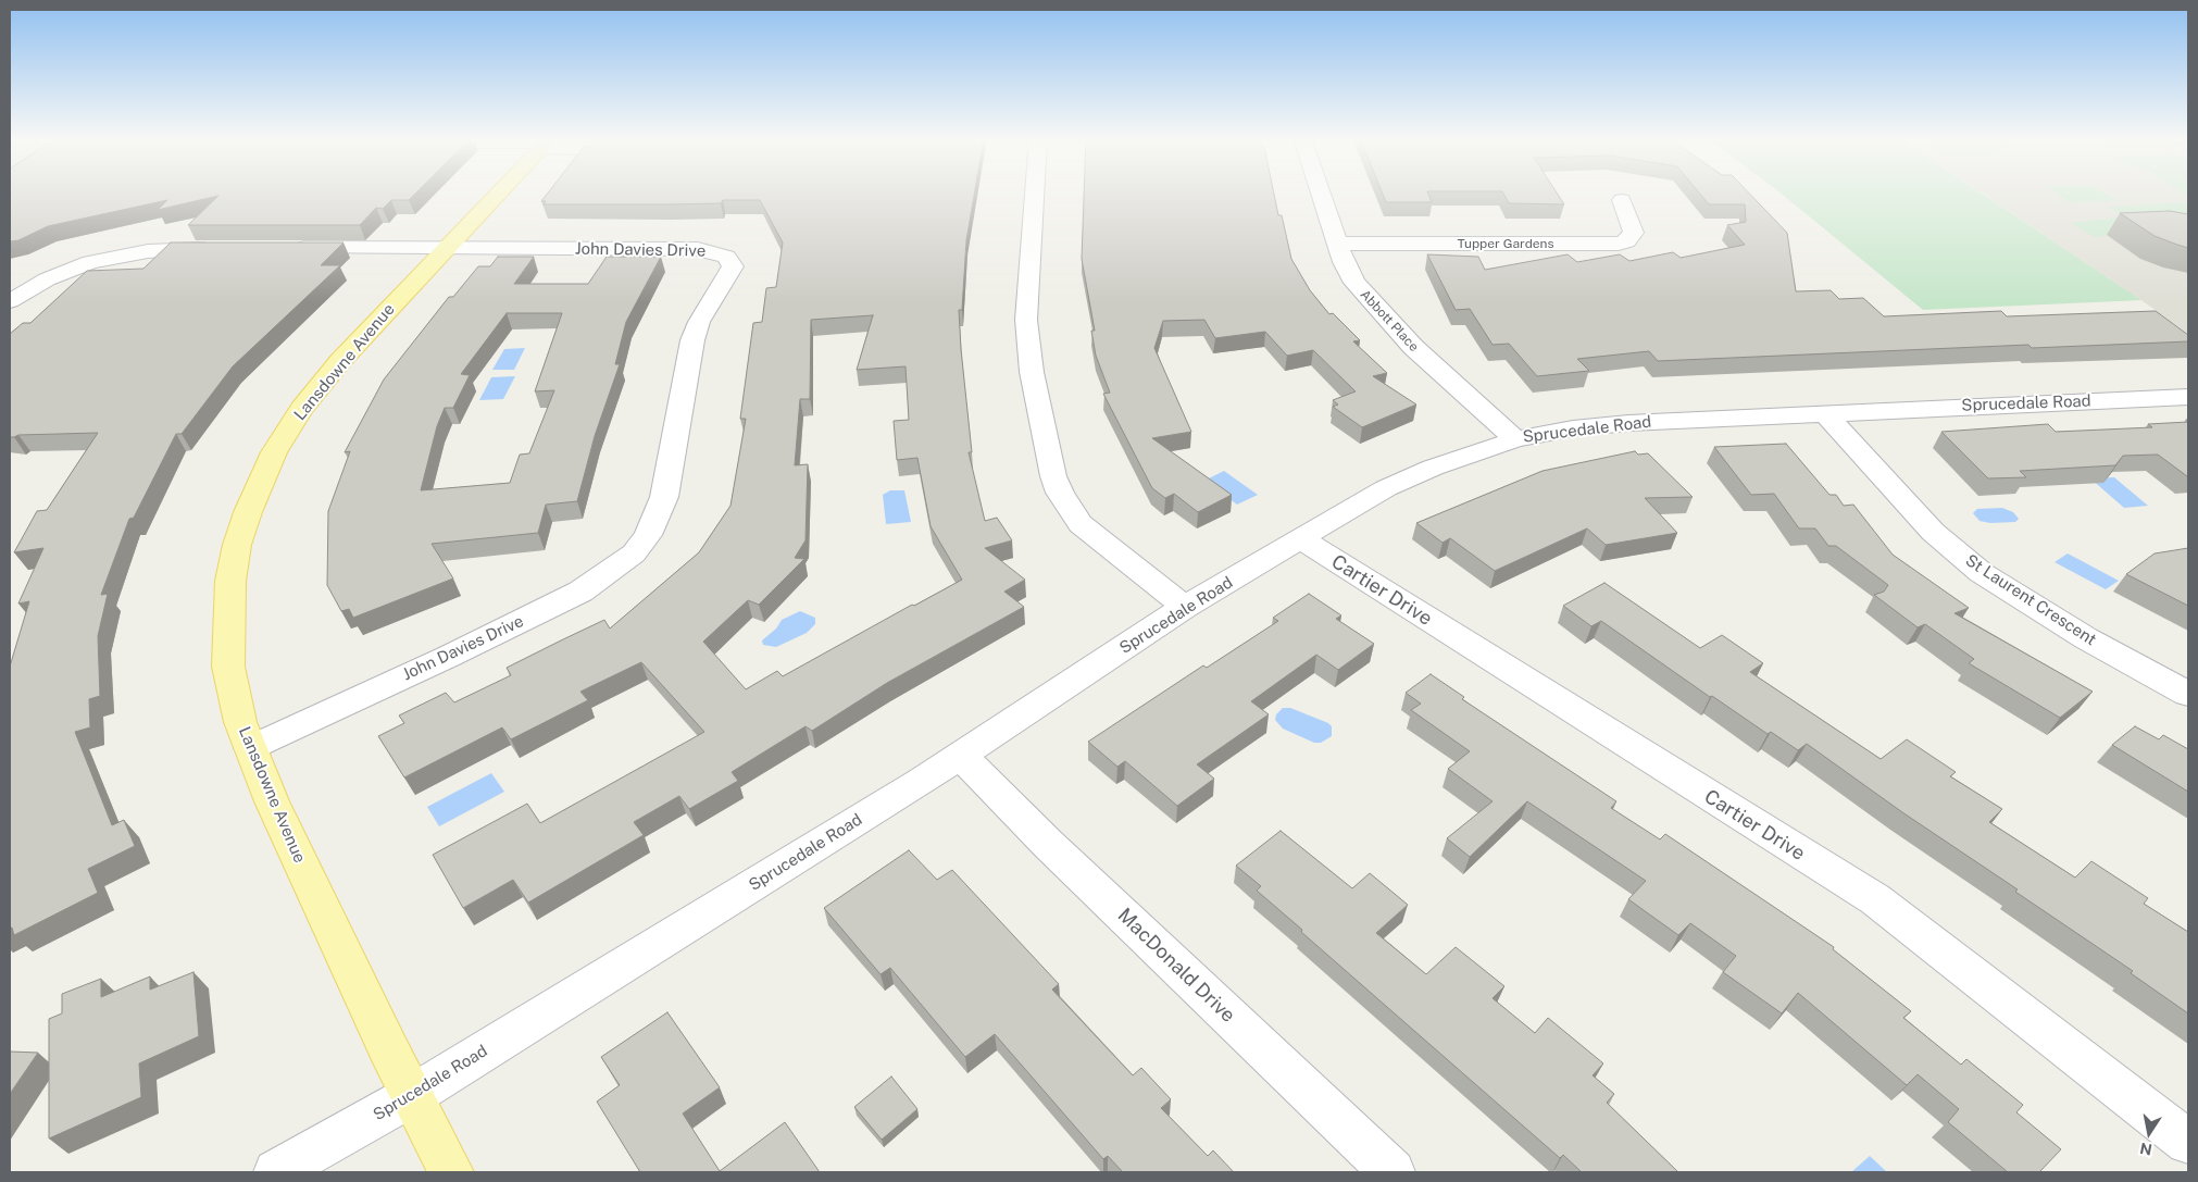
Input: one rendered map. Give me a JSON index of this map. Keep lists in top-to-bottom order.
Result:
{
  "streets": {
    "main road": ["Lansdowne Avenue"],
    "street": [
      "Tupper Gardens",
      "John Davies Drive",
      "Abbott Place",
      "Sprucedale Road",
      "Cartier Drive",
      "St Laurent Crescent",
      "MacDonald Drive"
    ]
  },
  "crossings": [
    ["Tupper Gardens", "Abbott Place"],
    ["John Davies Drive", "Lansdowne Avenue"],
    ["Abbott Place", "Sprucedale Road"],
    ["Lansdowne Avenue", "Sprucedale Road"],
    ["Sprucedale Road", "Cartier Drive"],
    ["Sprucedale Road", "St Laurent Crescent"],
    ["Sprucedale Road", "MacDonald Drive"]
  ],
  "north": "bottom"
}
